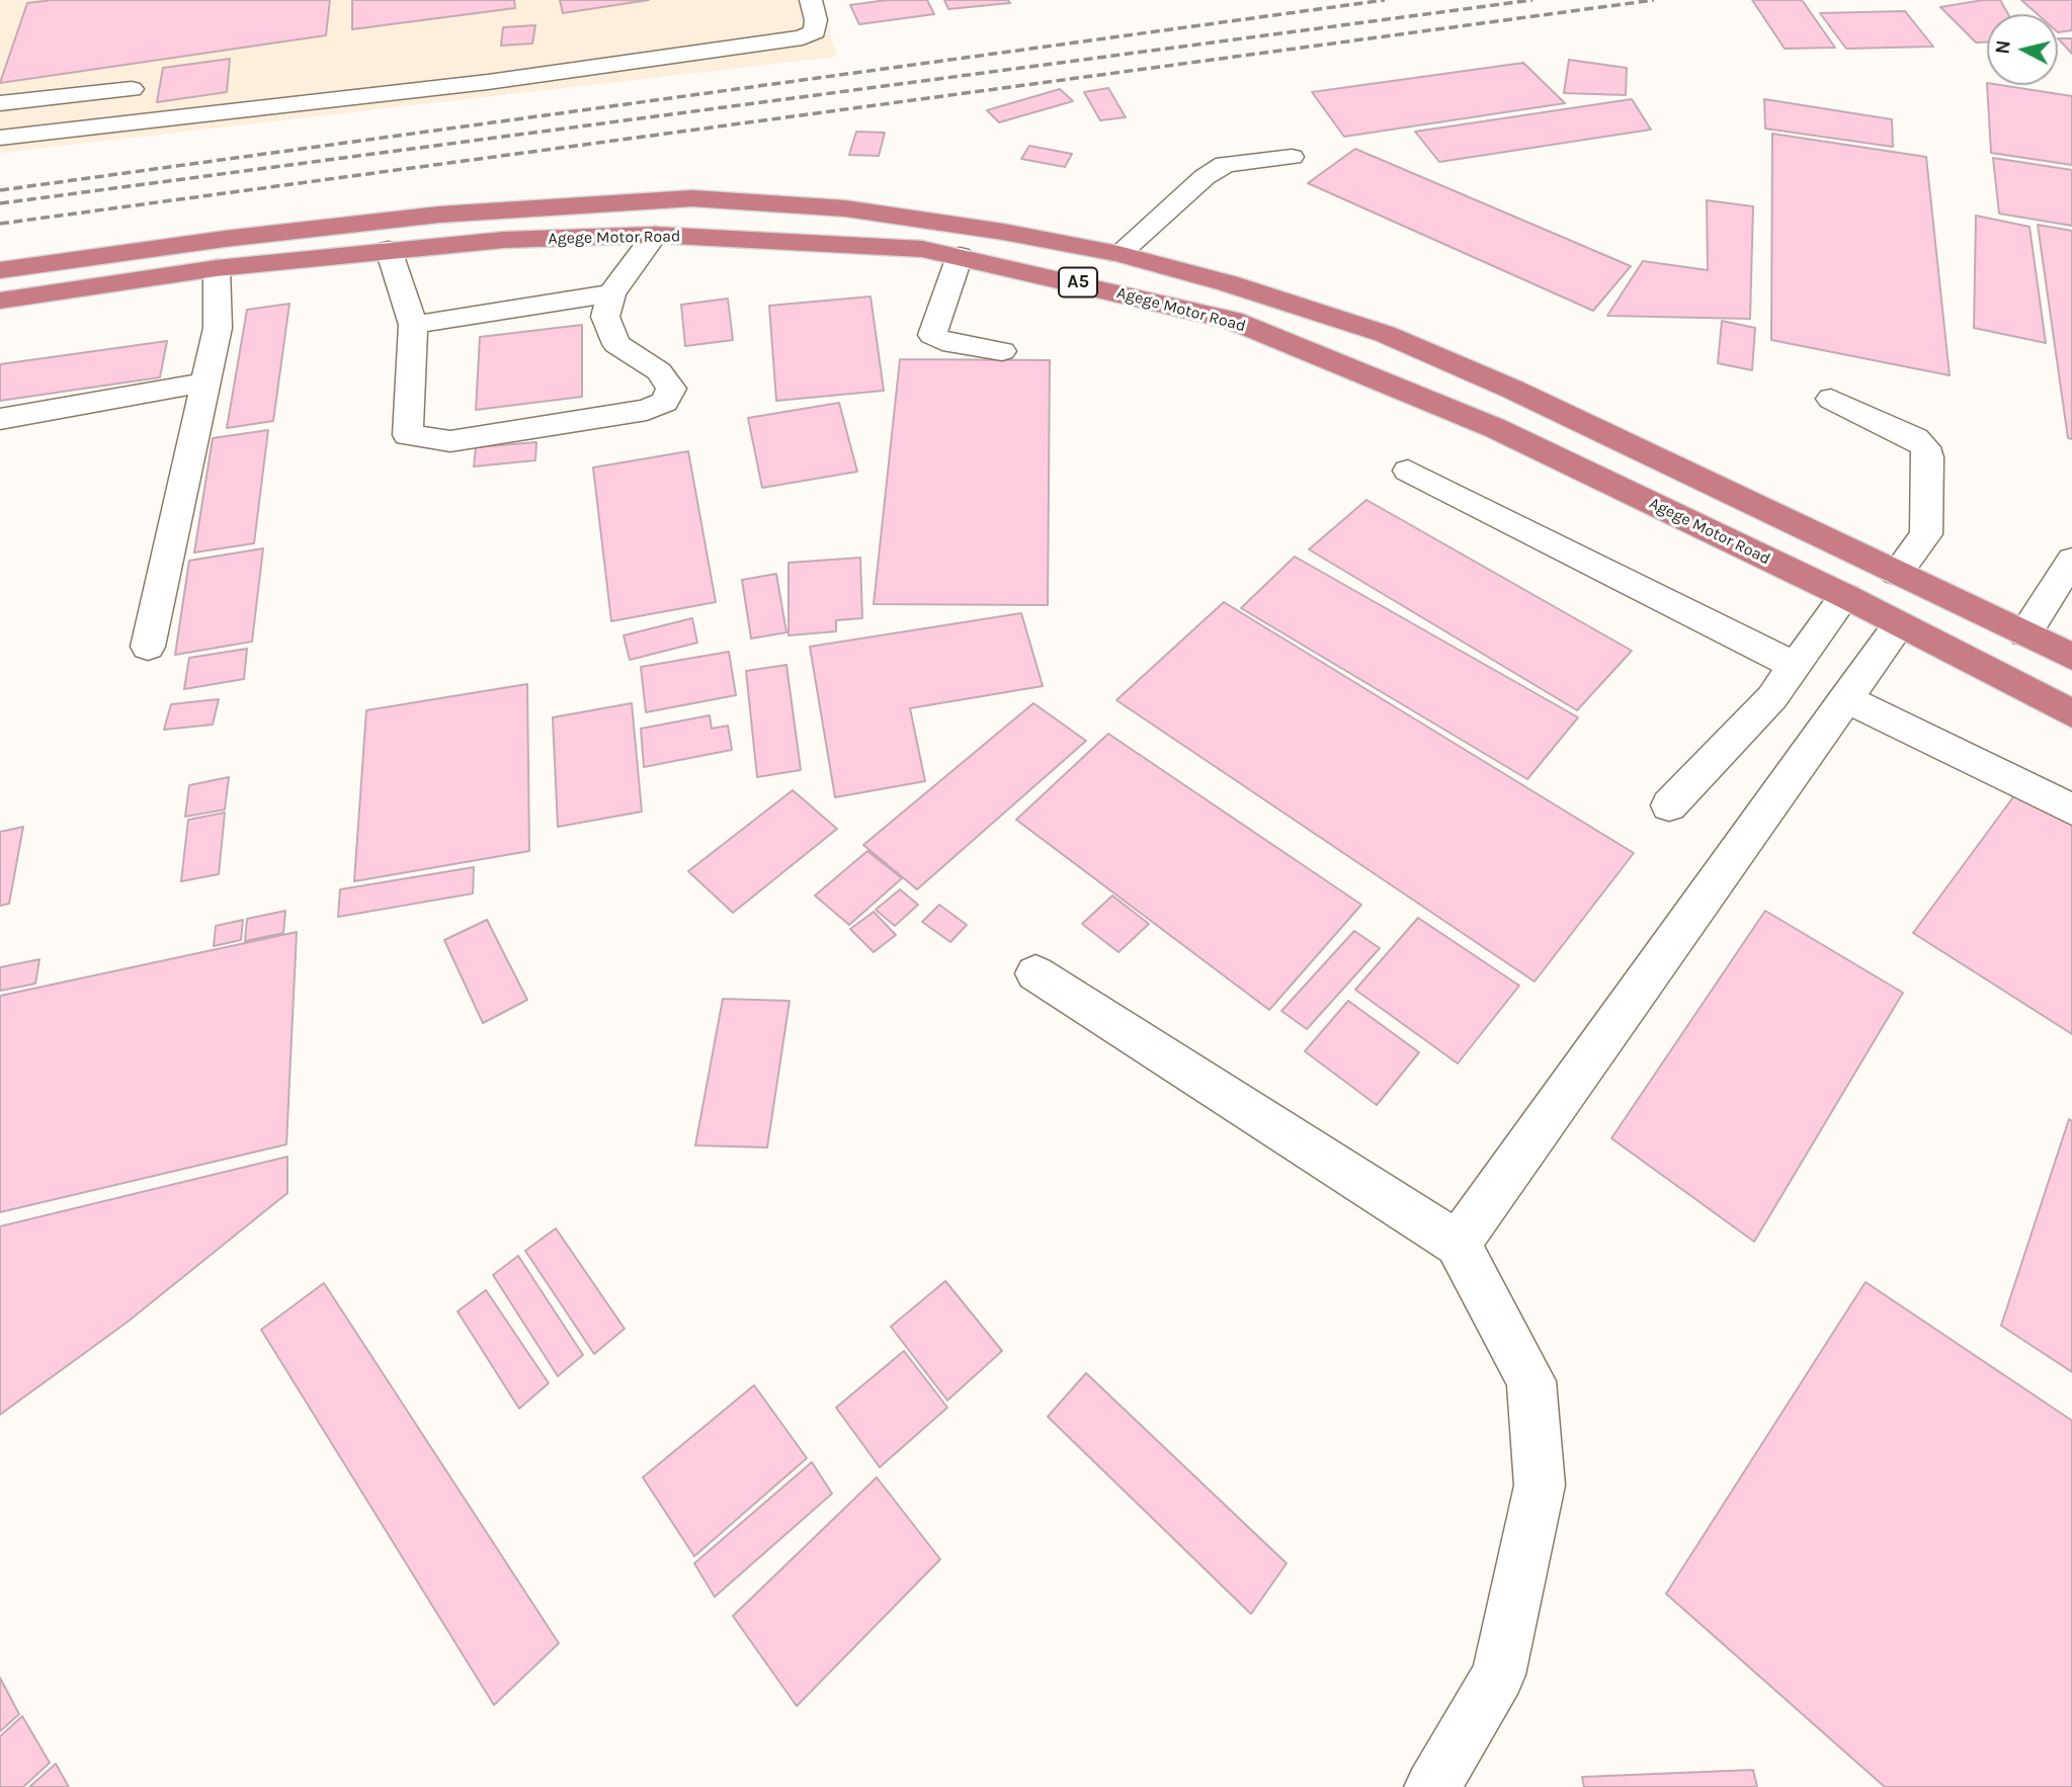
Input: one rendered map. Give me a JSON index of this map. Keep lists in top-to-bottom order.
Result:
{
  "streets": {
    "highway": ["Agege Motor Road", "A5"]
  },
  "north": "left"
}
